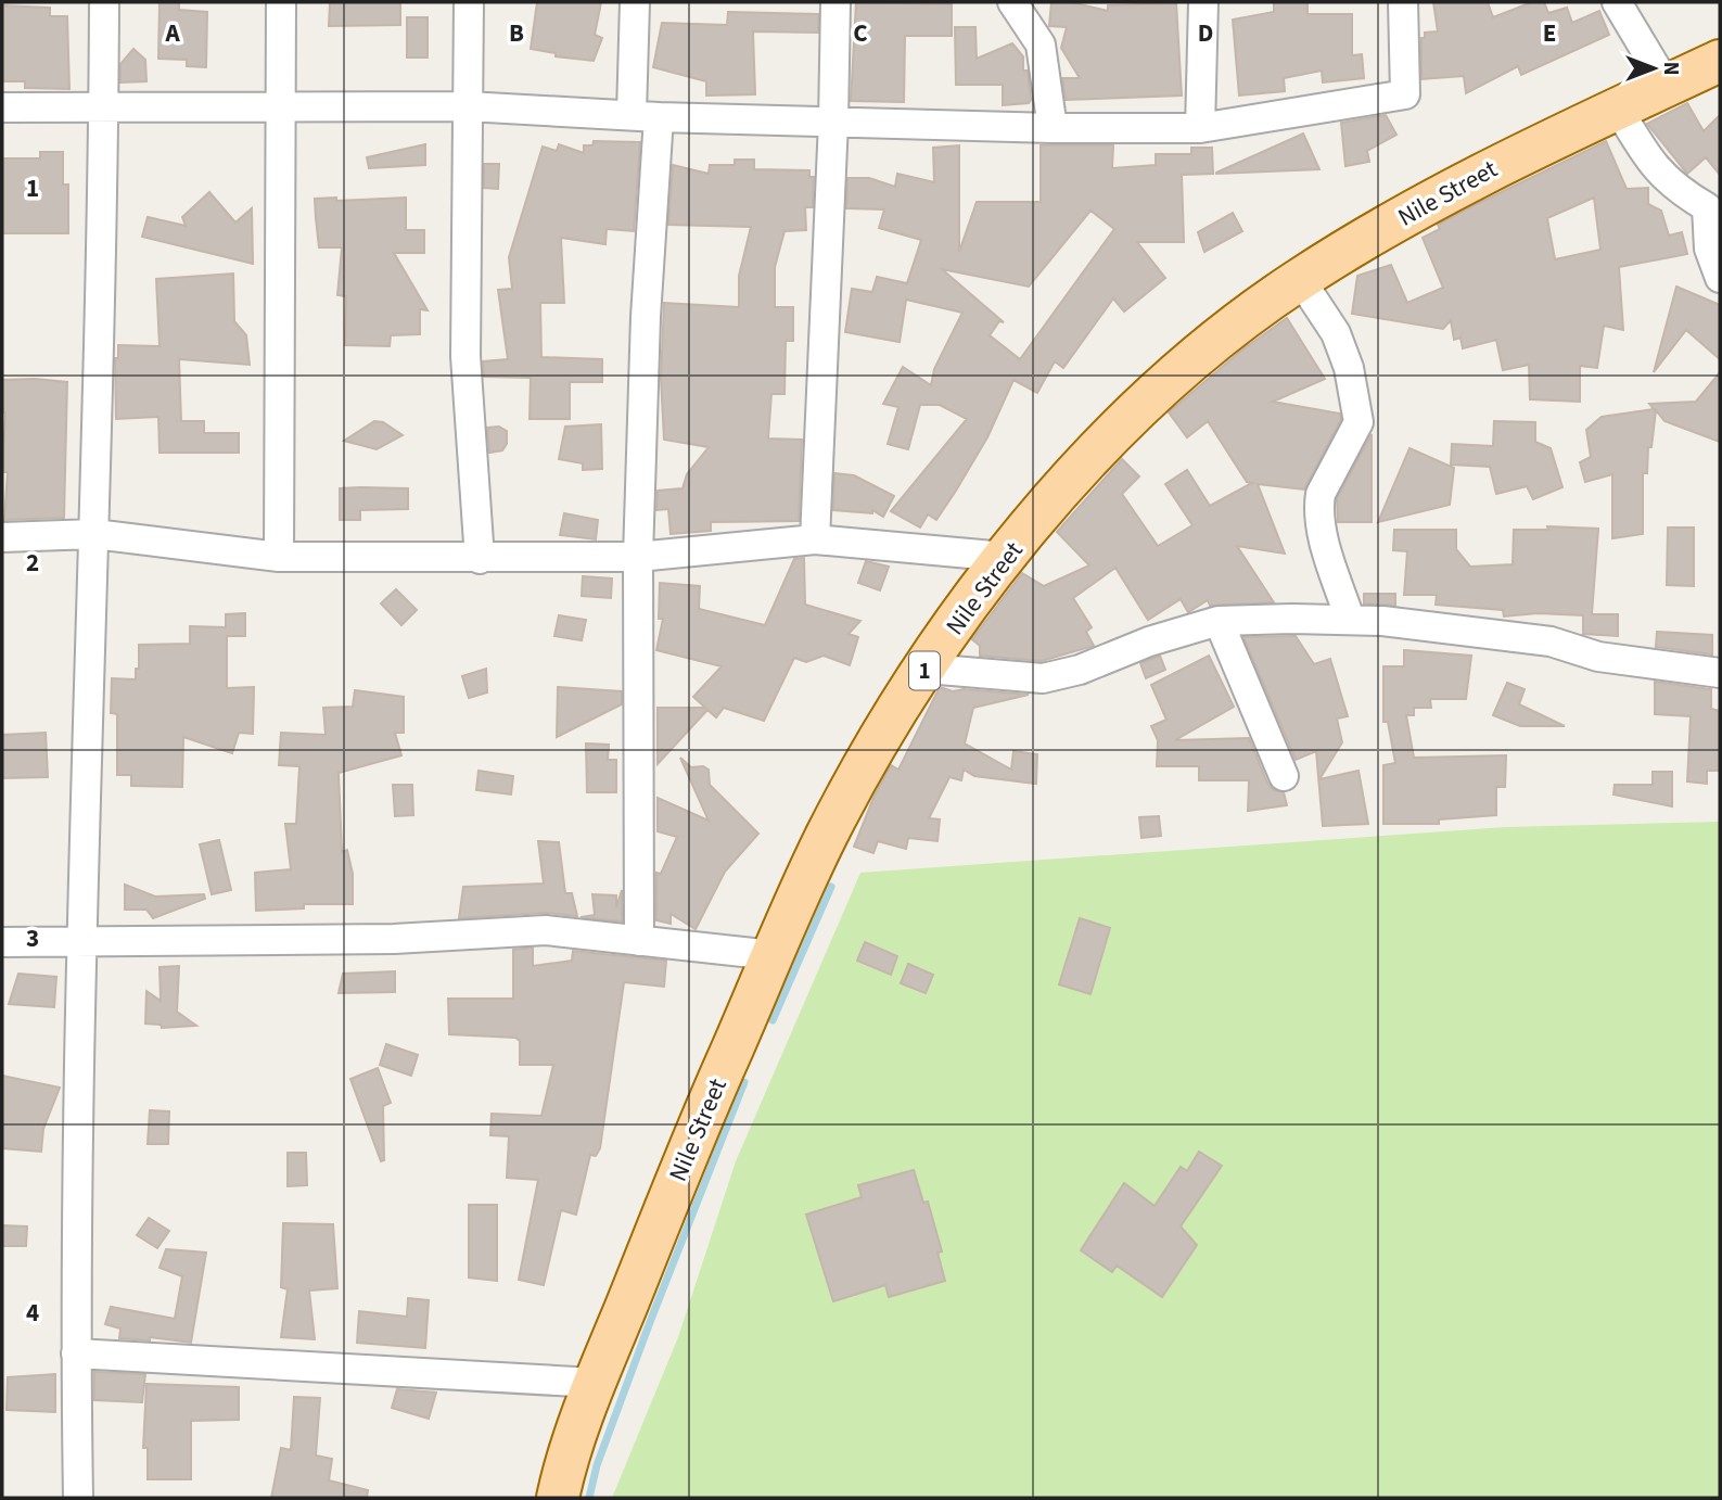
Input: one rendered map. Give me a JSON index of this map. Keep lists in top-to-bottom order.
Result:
{
  "streets": {
    "main road": ["Nile Street", "1"]
  },
  "north": "right",
  "grid": {
    "columns": [
      "A",
      "B",
      "C",
      "D",
      "E"
    ],
    "rows": [
      "1",
      "2",
      "3",
      "4"
    ]
  }
}
